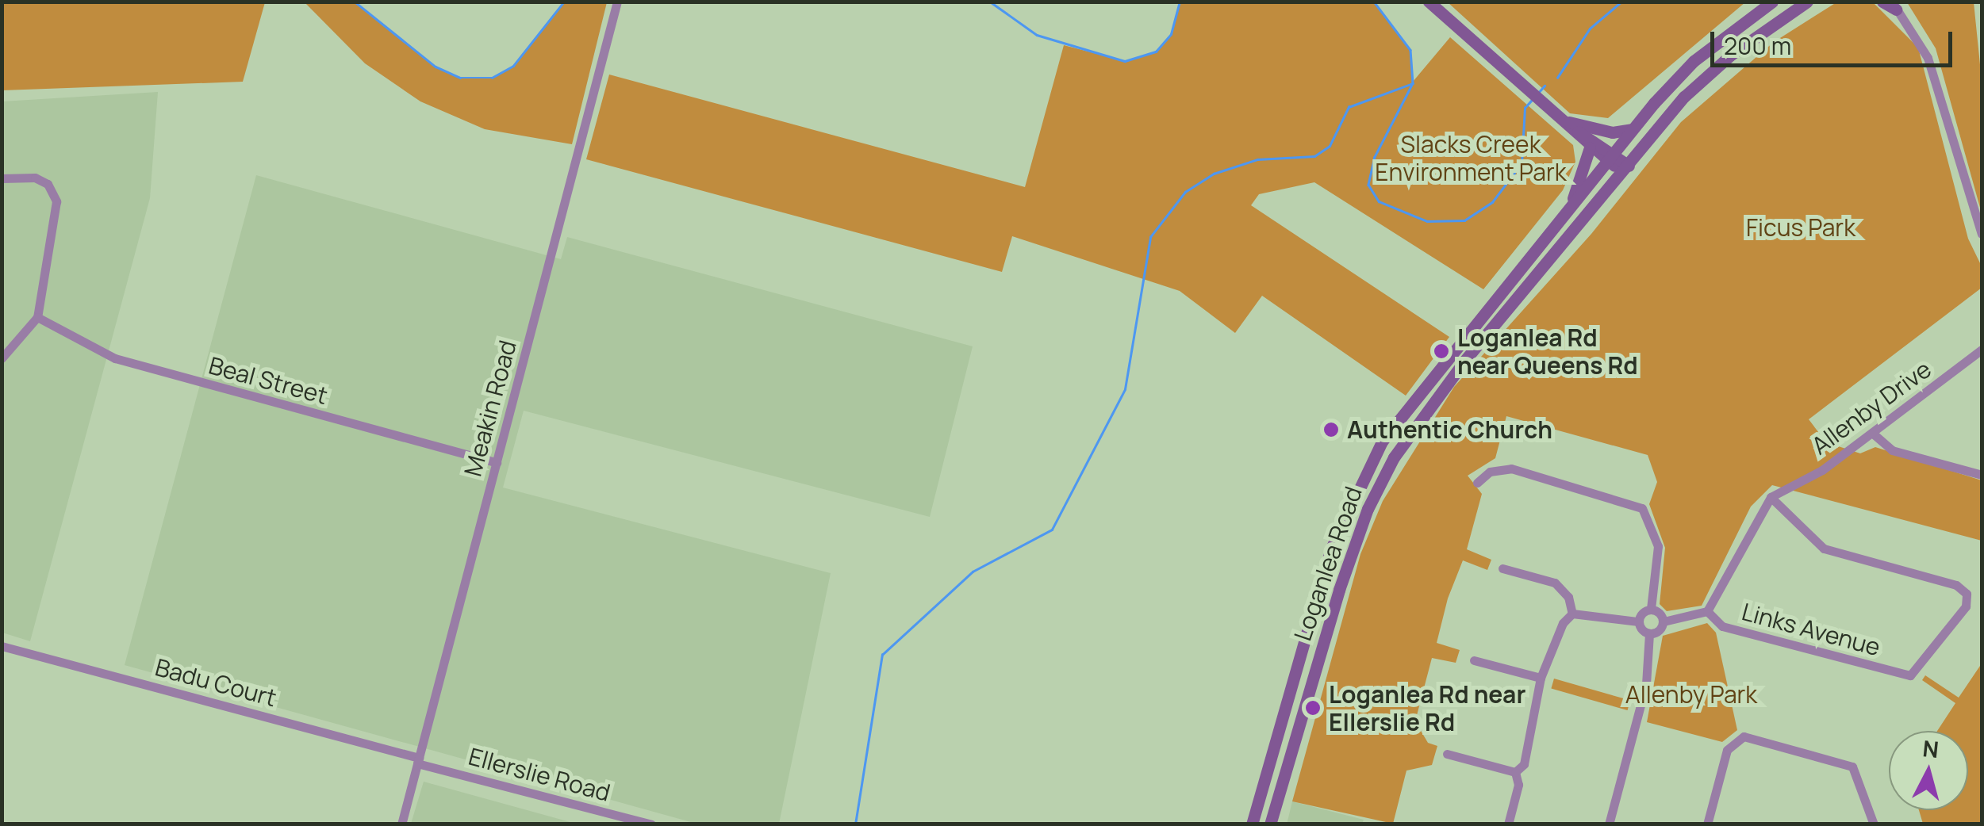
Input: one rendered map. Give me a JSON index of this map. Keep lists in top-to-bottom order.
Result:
{
  "streets": {
    "main road": ["Loganlea Road"],
    "street": [
      "Beal Street",
      "Allenby Drive",
      "Meakin Road",
      "Links Avenue",
      "Badu Court",
      "Ellerslie Road"
    ]
  },
  "crossings": [
    ["Beal Street", "Meakin Road"],
    ["Allenby Drive", "Links Avenue"],
    ["Meakin Road", "Badu Court"],
    ["Meakin Road", "Ellerslie Road"],
    ["Badu Court", "Ellerslie Road"]
  ],
  "parks": ["Slacks Creek Environment Park", "Ficus Park", "Allenby Park"],
  "places": ["Loganlea Rd near Queens Rd", "Authentic Church", "Loganlea Rd near Ellerslie Rd"],
  "scale_bar": "200 m",
  "north": "top"
}
